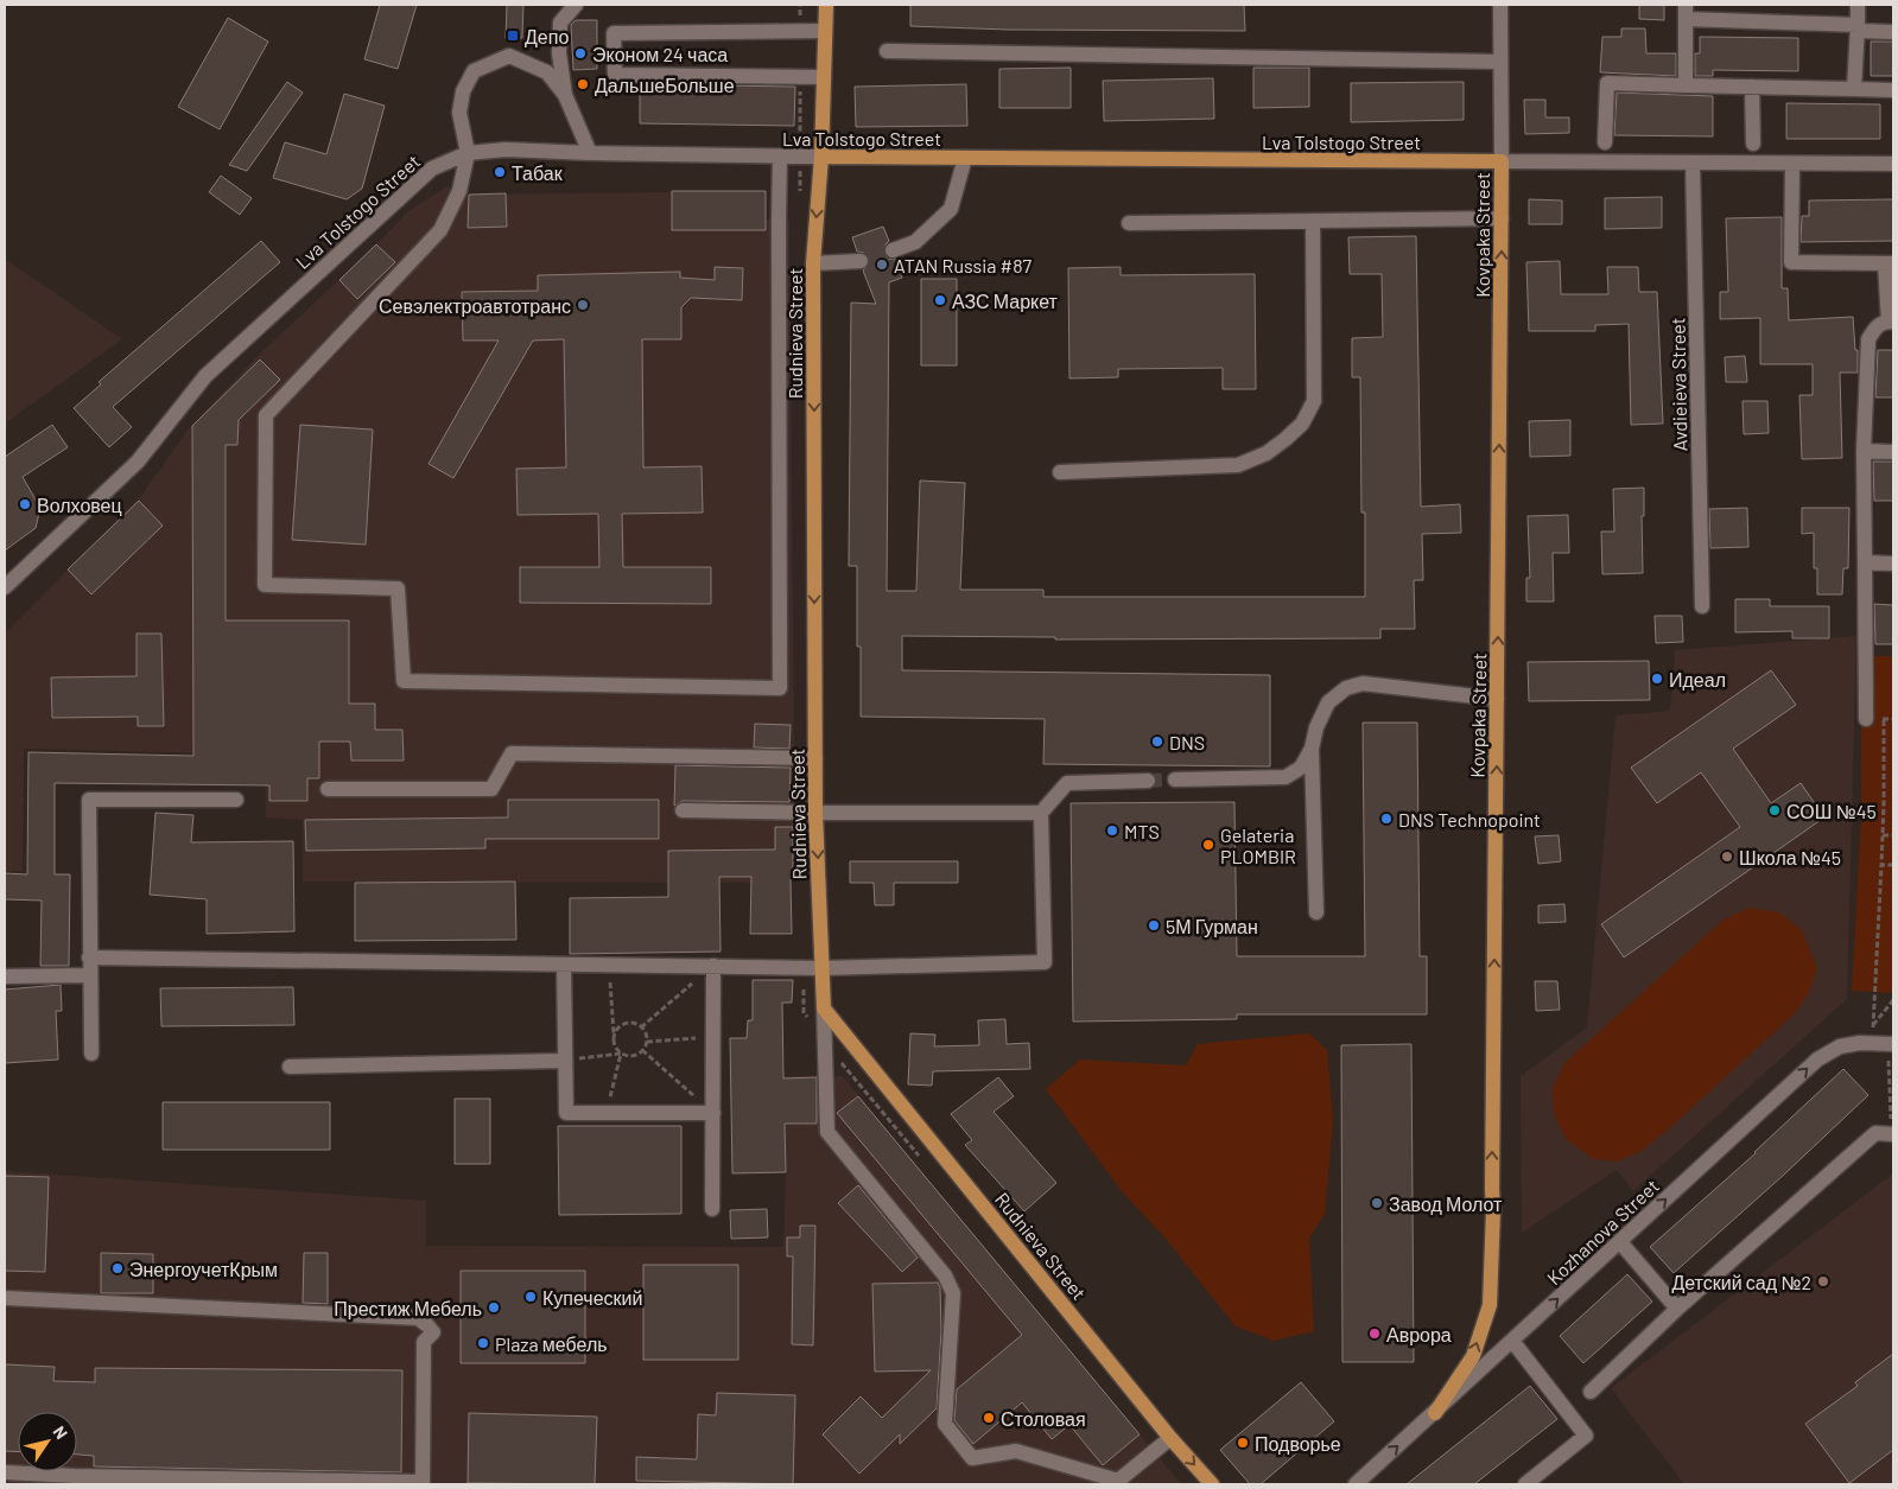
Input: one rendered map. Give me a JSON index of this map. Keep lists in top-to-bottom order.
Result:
{
  "streets": {
    "main road": ["Lva Tolstogo Street", "Kovpaka Street", "Rudnieva Street"],
    "street": ["Avdieieva Street", "Kozhanova Street"]
  },
  "crossings": [
    ["Lva Tolstogo Street", "Kovpaka Street"],
    ["Lva Tolstogo Street", "Rudnieva Street"],
    ["Lva Tolstogo Street", "Avdieieva Street"],
    ["Kovpaka Street", "Kozhanova Street"]
  ],
  "one_way": ["Kovpaka Street", "Rudnieva Street"],
  "places": {
    "transit": ["Депо"],
    "other": [
      "Эконом 24 часа",
      "ДальшеБольше",
      "Табак",
      "ATAN Russia #87",
      "АЗС Маркет",
      "Севэлектроавтотранс",
      "Волховец",
      "Идеал",
      "DNS",
      "СОШ №45",
      "DNS Technopoint",
      "MTS",
      "Gelateria PLOMBIR",
      "Школа №45",
      "5М Гурман",
      "Завод Молот",
      "ЭнергоучетКрым",
      "Детский сад №2",
      "Купеческий",
      "Престиж Мебель",
      "Аврора",
      "Plaza мебель",
      "Столовая",
      "Подворье"
    ]
  },
  "north": "top right"
}
